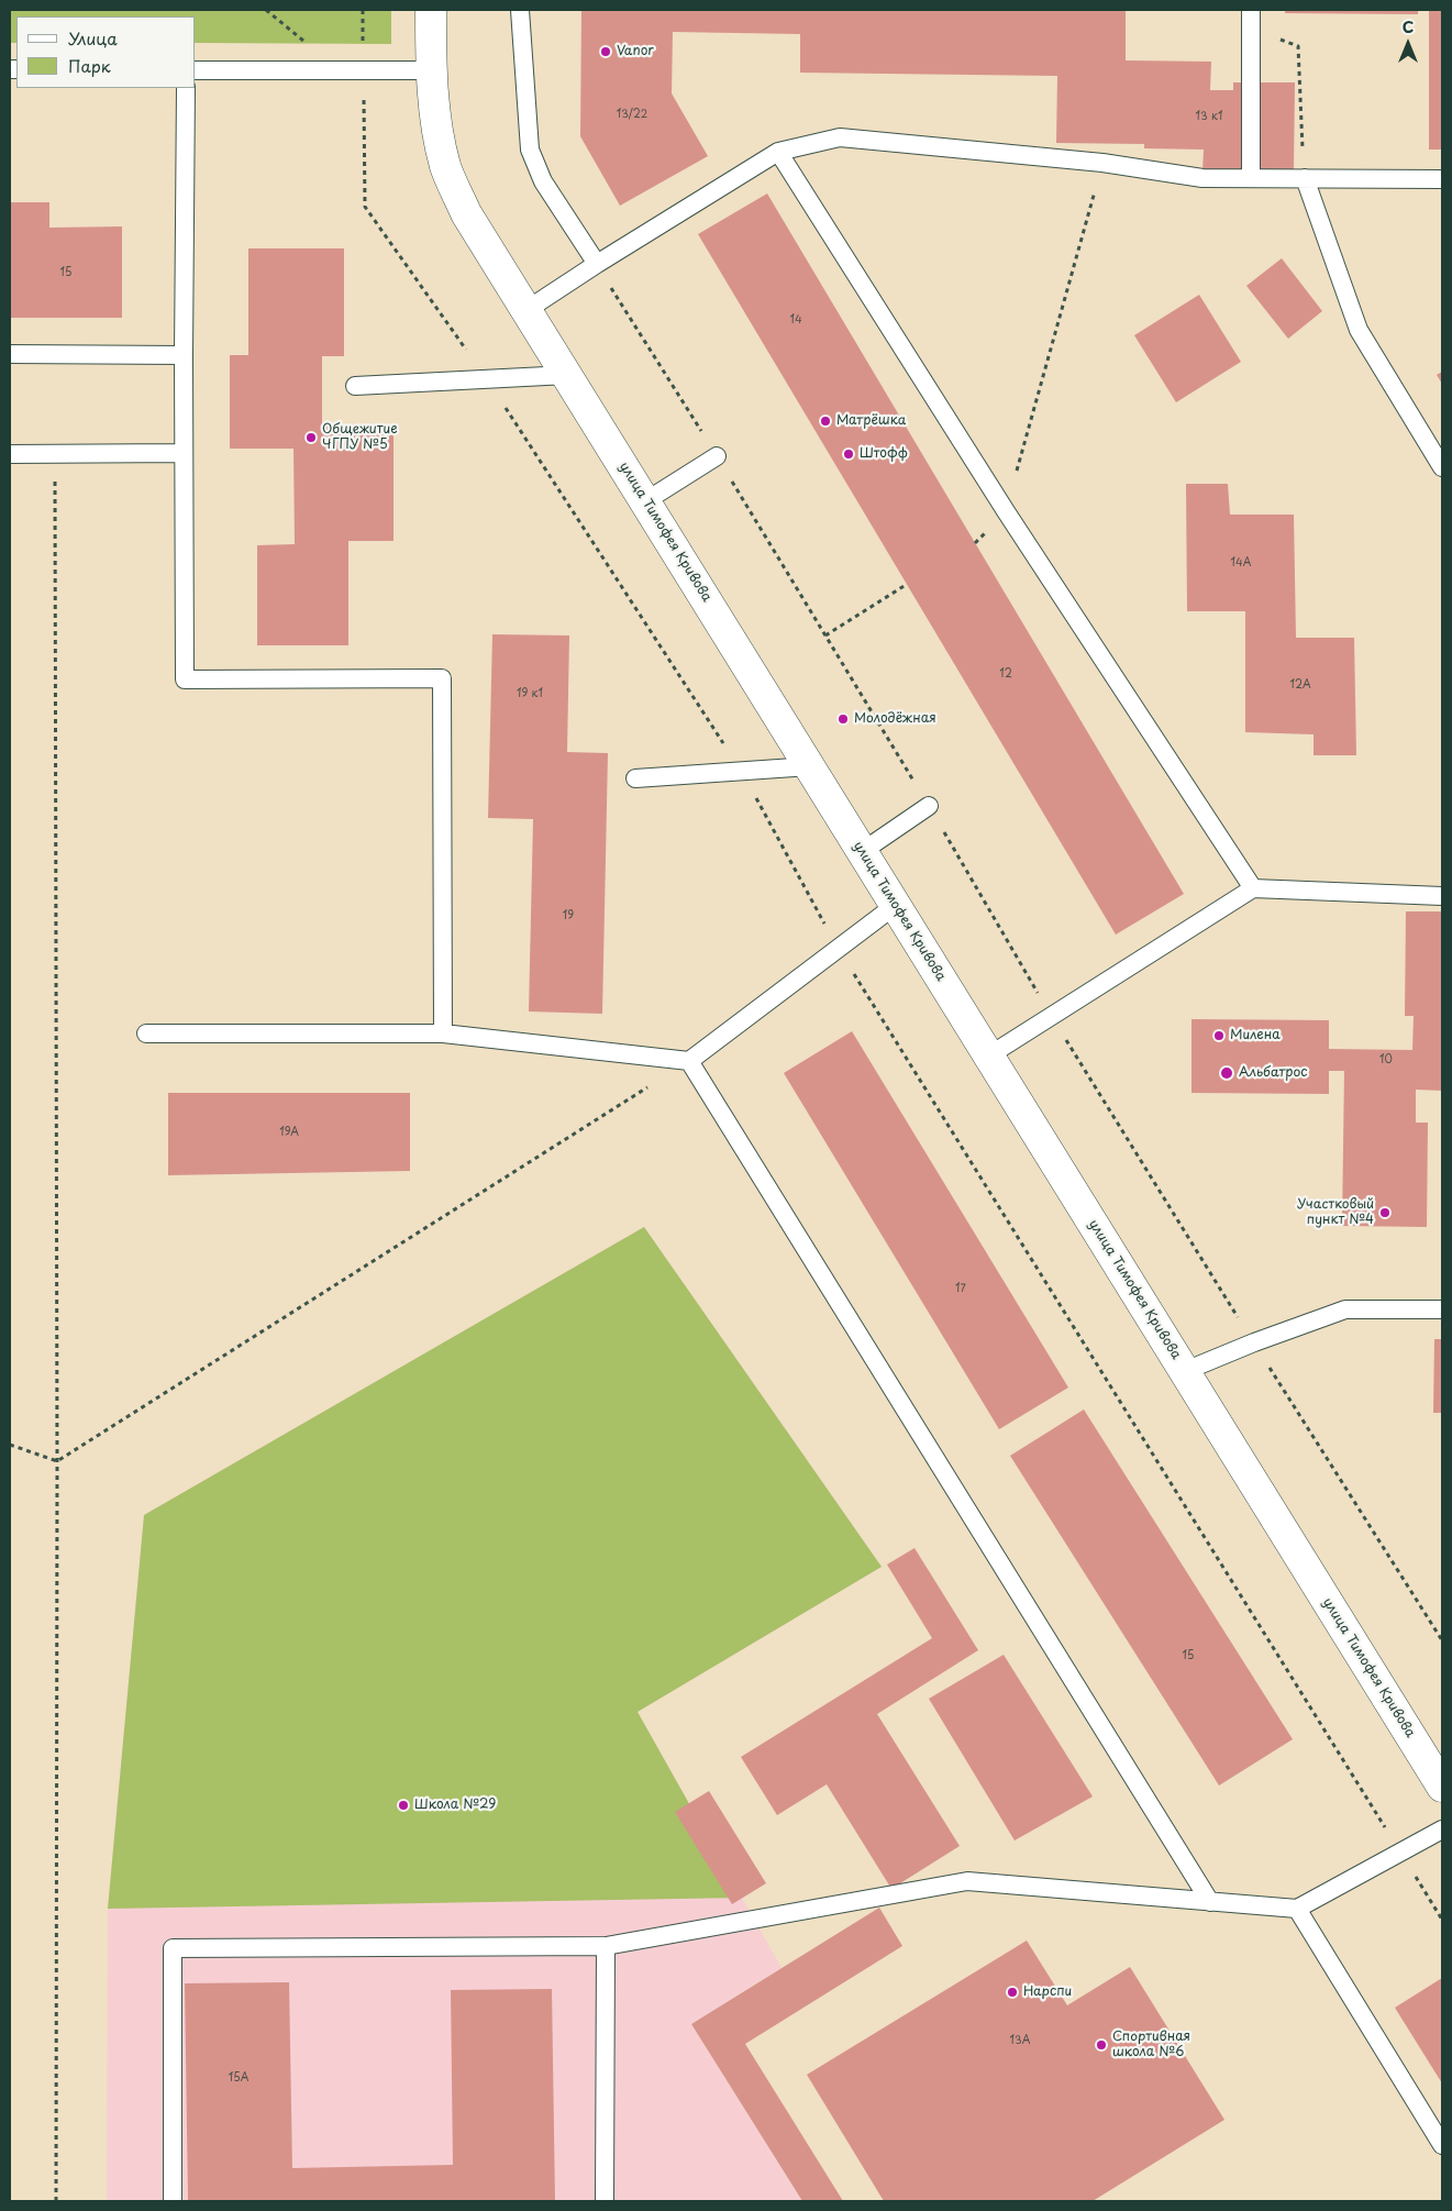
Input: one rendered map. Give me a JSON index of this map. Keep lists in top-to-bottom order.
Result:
{
  "streets": {
    "street": ["улица Тимофея Кривова"]
  },
  "places": [
    "Vanor",
    "Матрёшка",
    "Общежитие ЧГПУ №5",
    "Штофф",
    "Молодёжная",
    "Милена",
    "Альбатрос",
    "Участковый пункт №4",
    "Школа №29",
    "Нарспи",
    "Спортивная школа №6"
  ],
  "house_numbers": [
    "13/22",
    "13 к1",
    "15",
    "14",
    "14А",
    "12",
    "12А",
    "19 к1",
    "19",
    "10",
    "19А",
    "17",
    "15",
    "13А",
    "15А"
  ],
  "legend": ["Улица", "Парк"],
  "north": "top"
}
